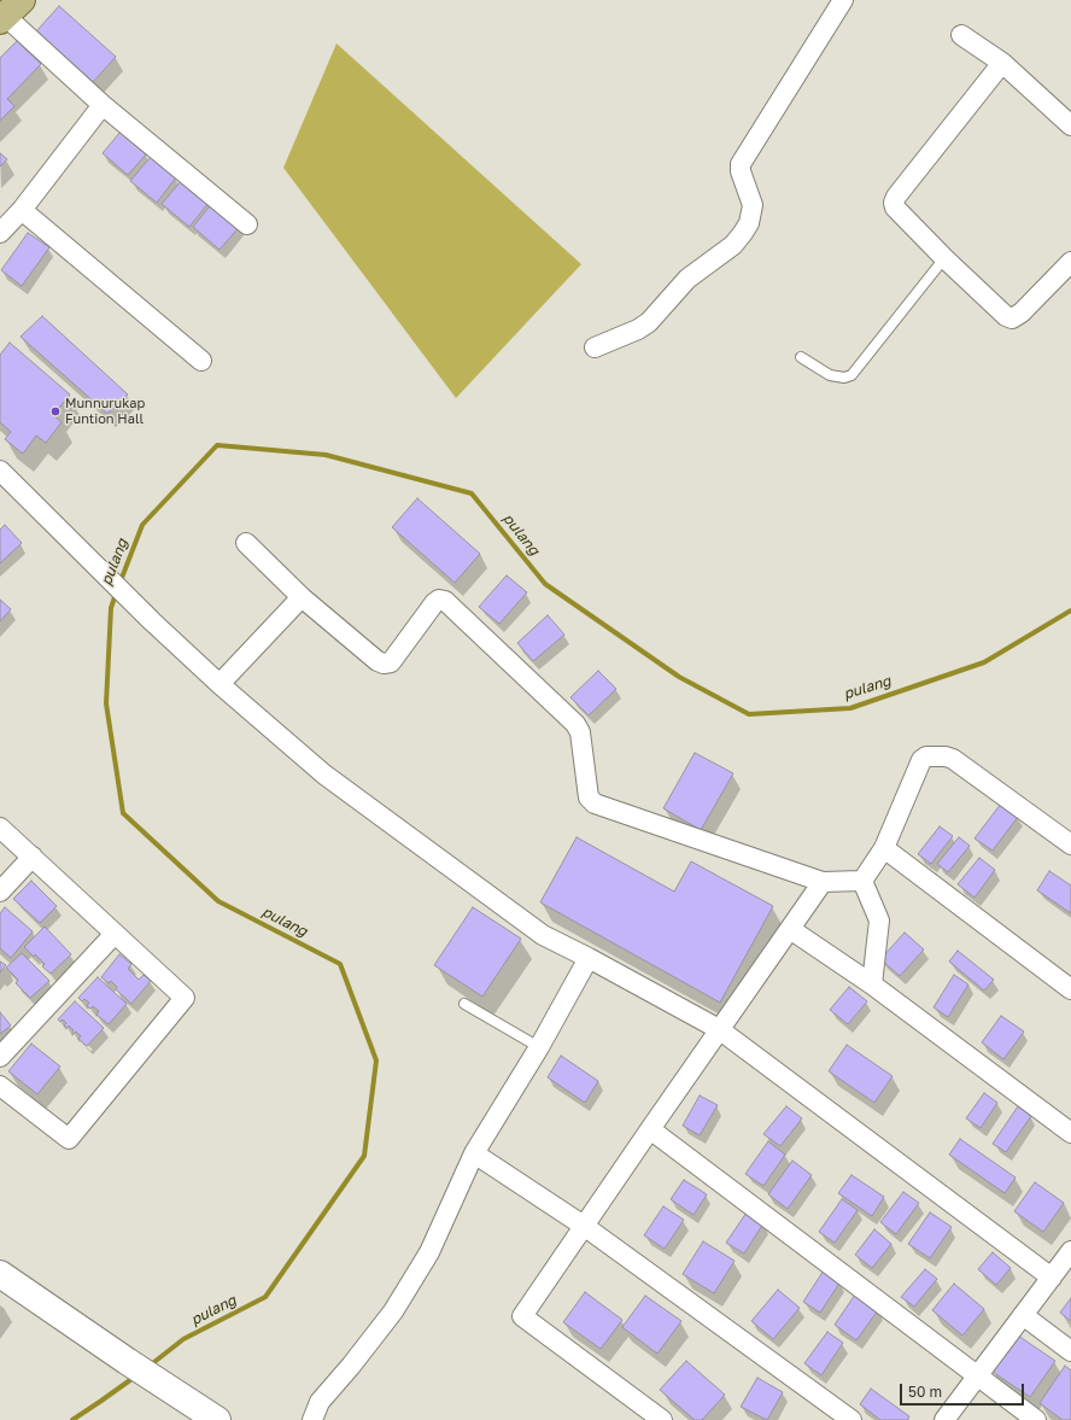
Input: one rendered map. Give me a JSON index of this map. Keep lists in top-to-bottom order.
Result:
{
  "water": ["pulang"],
  "places": ["Munnurukap Funtion Hall"],
  "scale_bar": "50 m"
}
